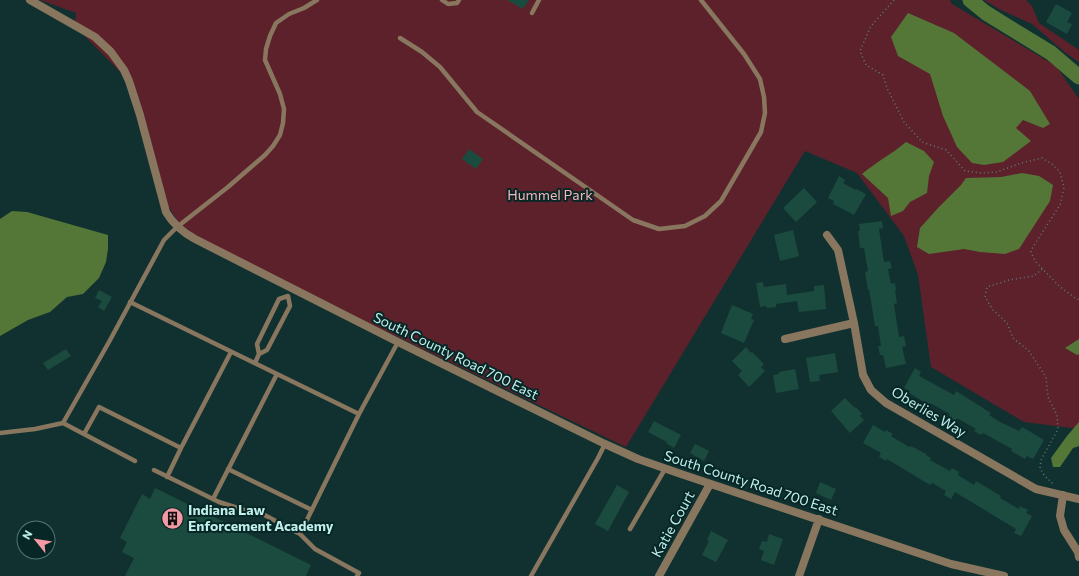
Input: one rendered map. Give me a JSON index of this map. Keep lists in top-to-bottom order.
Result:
{
  "streets": {
    "street": ["South County Road 700 East", "Oberlies Way", "Katie Court"]
  },
  "crossings": [
    ["South County Road 700 East", "Katie Court"]
  ],
  "parks": ["Hummel Park"],
  "places": {
    "building": ["Indiana Law Enforcement Academy"]
  },
  "north": "top left"
}
